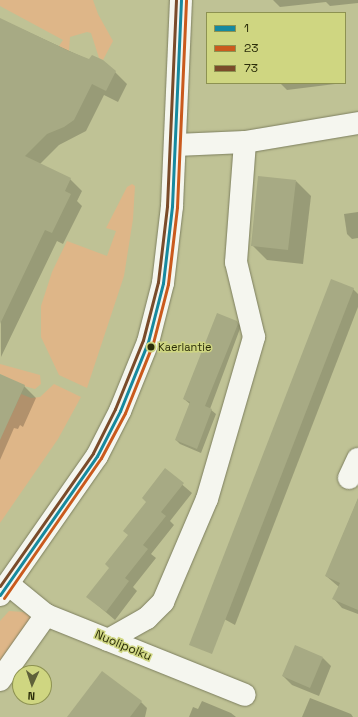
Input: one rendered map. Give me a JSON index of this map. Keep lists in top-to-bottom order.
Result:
{
  "streets": {
    "street": ["Nuolipolku"]
  },
  "places": ["Kaerlantie"],
  "lines": ["transit line 1", "transit line 23", "transit line 73"],
  "legend": ["1", "23", "73"],
  "north": "bottom"
}
